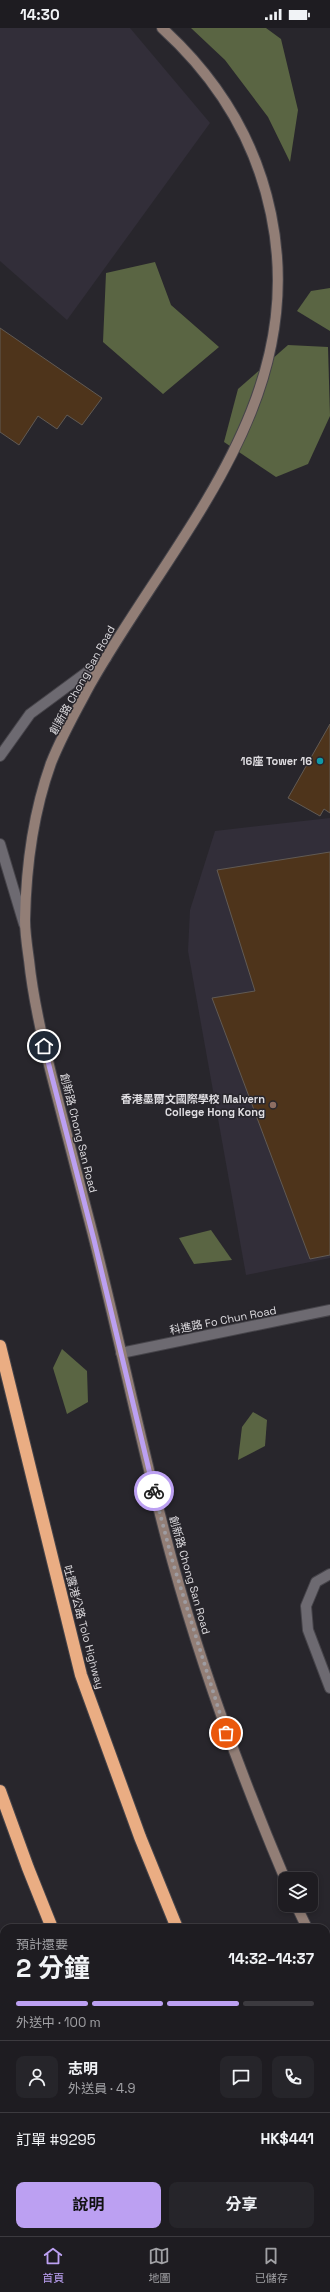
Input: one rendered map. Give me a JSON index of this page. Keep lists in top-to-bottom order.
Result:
{
  "streets": {
    "highway": ["吐露港公路 Tolo Highway"],
    "main road": ["創新路 Chong San Road"],
    "street": ["科進路 Fo Chun Road"]
  },
  "crossings": [
    ["創新路 Chong San Road", "科進路 Fo Chun Road"]
  ],
  "places": ["16座 Tower 16", "香港墨爾文國際學校 Malvern College Hong Kong"],
  "page": {
    "status": "14:30",
    "heading": ["2 分鐘", "預計還要", "14:32–14:37"],
    "panel": [
      "志明",
      "外送員 · 4.9",
      "訂單 #9295",
      "HK$441"
    ],
    "bar": "外送中 · 100 m",
    "buttons": ["說明", "分享"],
    "tabs": ["首頁", "地圖", "已儲存"]
  }
}
